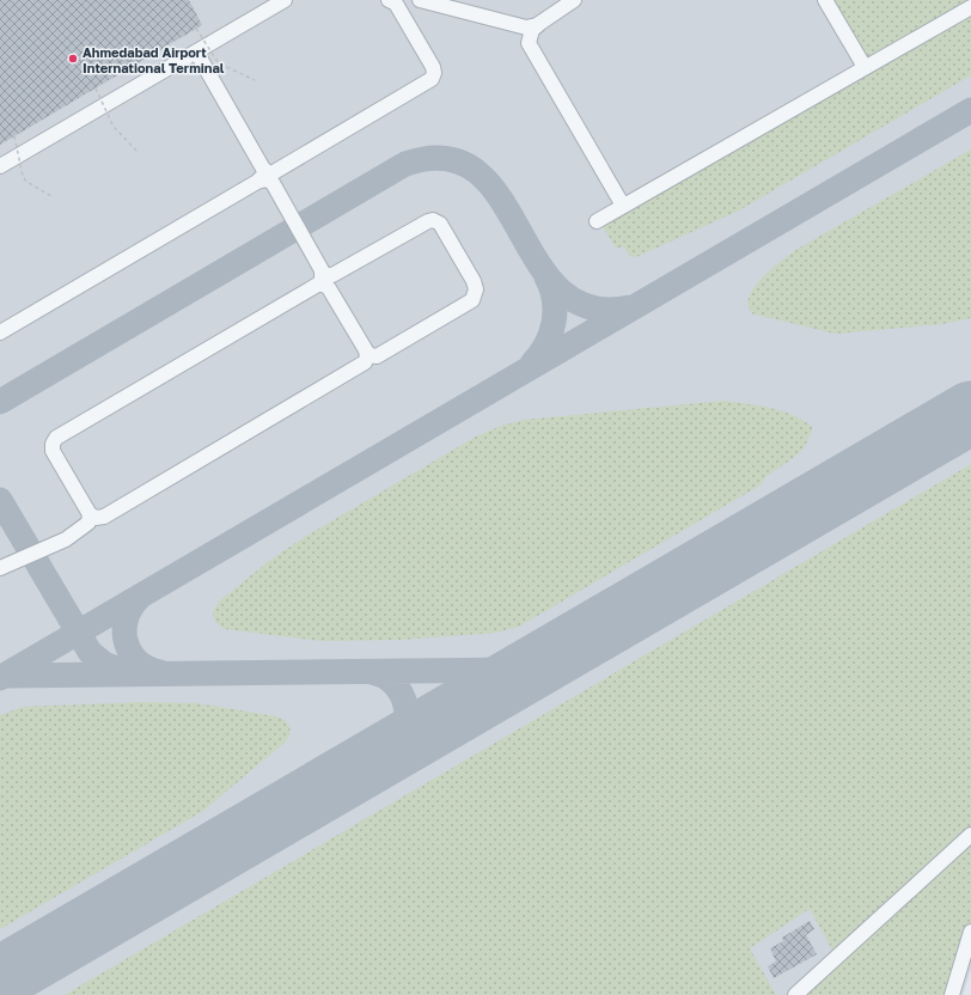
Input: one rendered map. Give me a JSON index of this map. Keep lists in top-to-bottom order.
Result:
{
  "places": ["Ahmedabad Airport International Terminal"]
}
